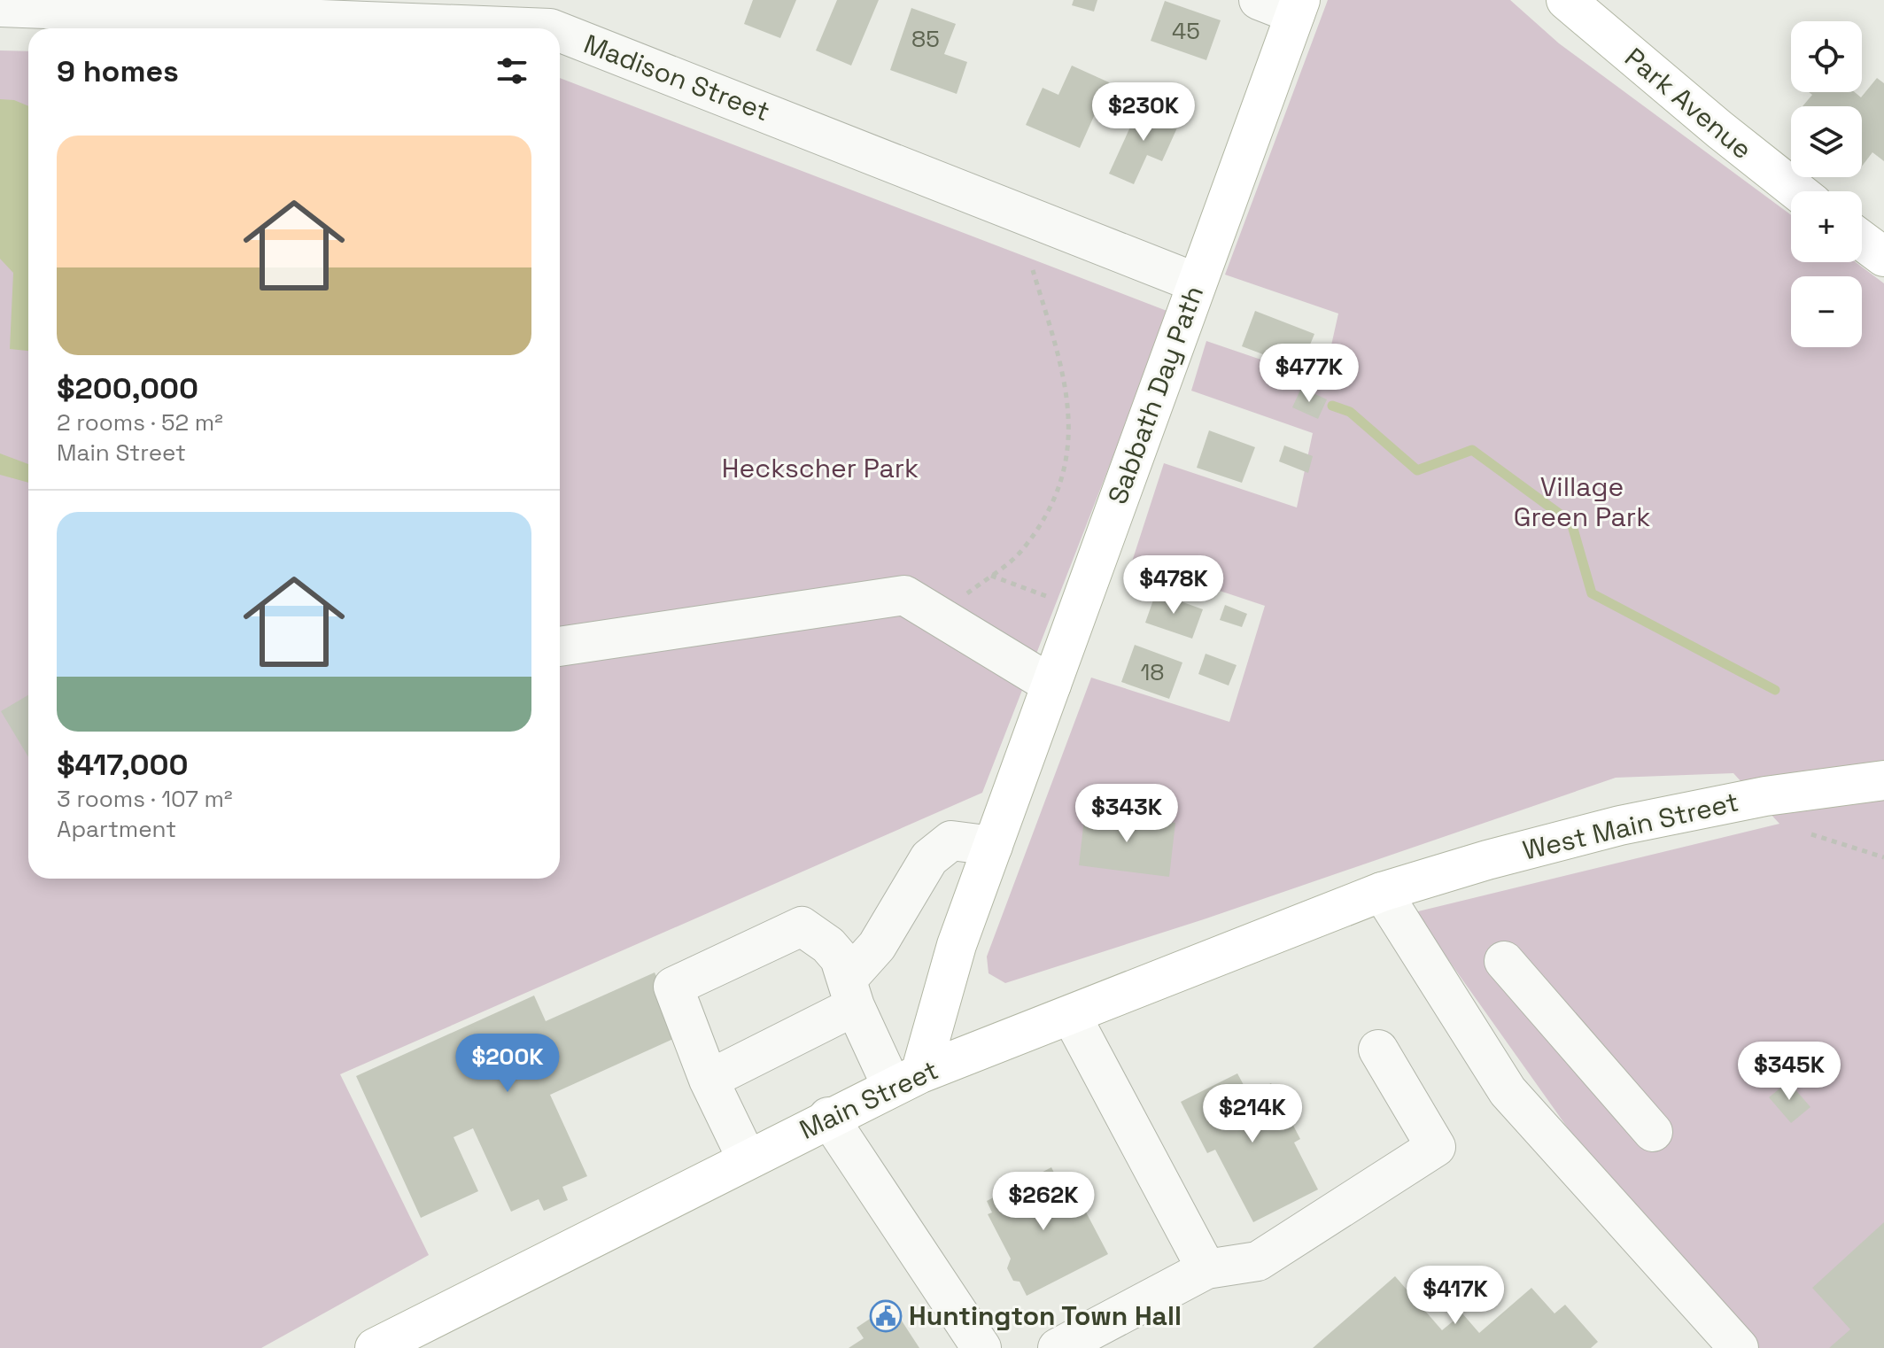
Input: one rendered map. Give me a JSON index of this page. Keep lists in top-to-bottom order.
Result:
{
  "streets": {
    "main road": [
      "Park Avenue",
      "Sabbath Day Path",
      "West Main Street",
      "Main Street"
    ],
    "street": ["Madison Street"]
  },
  "crossings": [
    ["Madison Street", "Sabbath Day Path"],
    ["Sabbath Day Path", "Main Street"],
    ["West Main Street", "Main Street"]
  ],
  "parks": ["Heckscher Park", "Village Green Park"],
  "places": {
    "public building": ["Huntington Town Hall"]
  },
  "house_numbers": ["45", "85", "18"],
  "page": {
    "map_buttons": ["+", "−"],
    "heading": "9 homes",
    "price": [
      "$230K",
      "$477K",
      "$478K",
      "$343K",
      "$200K",
      "$345K",
      "$214K",
      "$262K",
      "$417K"
    ],
    "list": [
      {
        "name": "$200,000",
        "note": "2 rooms · 52 m² · Main Street"
      },
      {
        "name": "$417,000",
        "note": "3 rooms · 107 m² · Apartment"
      }
    ]
  }
}
